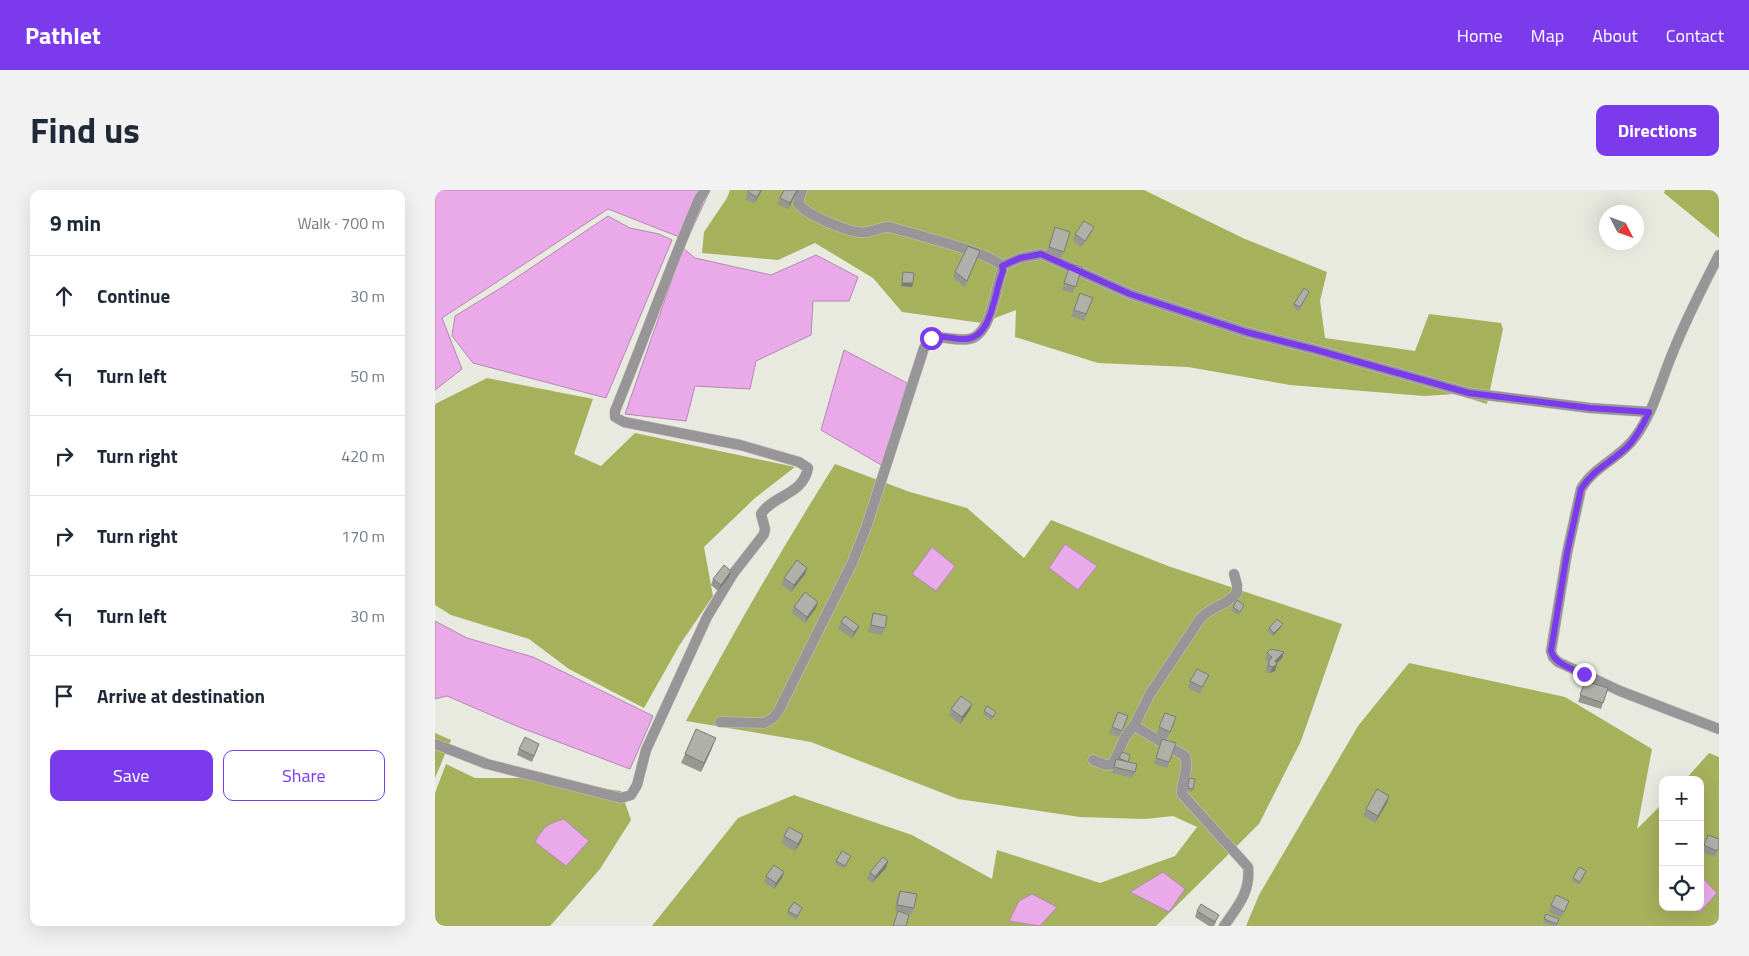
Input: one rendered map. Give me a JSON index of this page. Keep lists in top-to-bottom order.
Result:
{
  "north": "bottom right",
  "page": {
    "header": "Pathlet",
    "nav": [
      "Home",
      "Map",
      "About",
      "Contact"
    ],
    "title": "Find us",
    "buttons": [
      "Directions",
      ["Save", "Share"]
    ],
    "heading": ["9 min", "Walk · 700 m"],
    "list": [
      ["Continue", "30 m"],
      ["Turn left", "50 m"],
      ["Turn right", "420 m"],
      ["Turn right", "170 m"],
      ["Turn left", "30 m"],
      "Arrive at destination"
    ],
    "map_buttons": ["+", "−"]
  }
}
